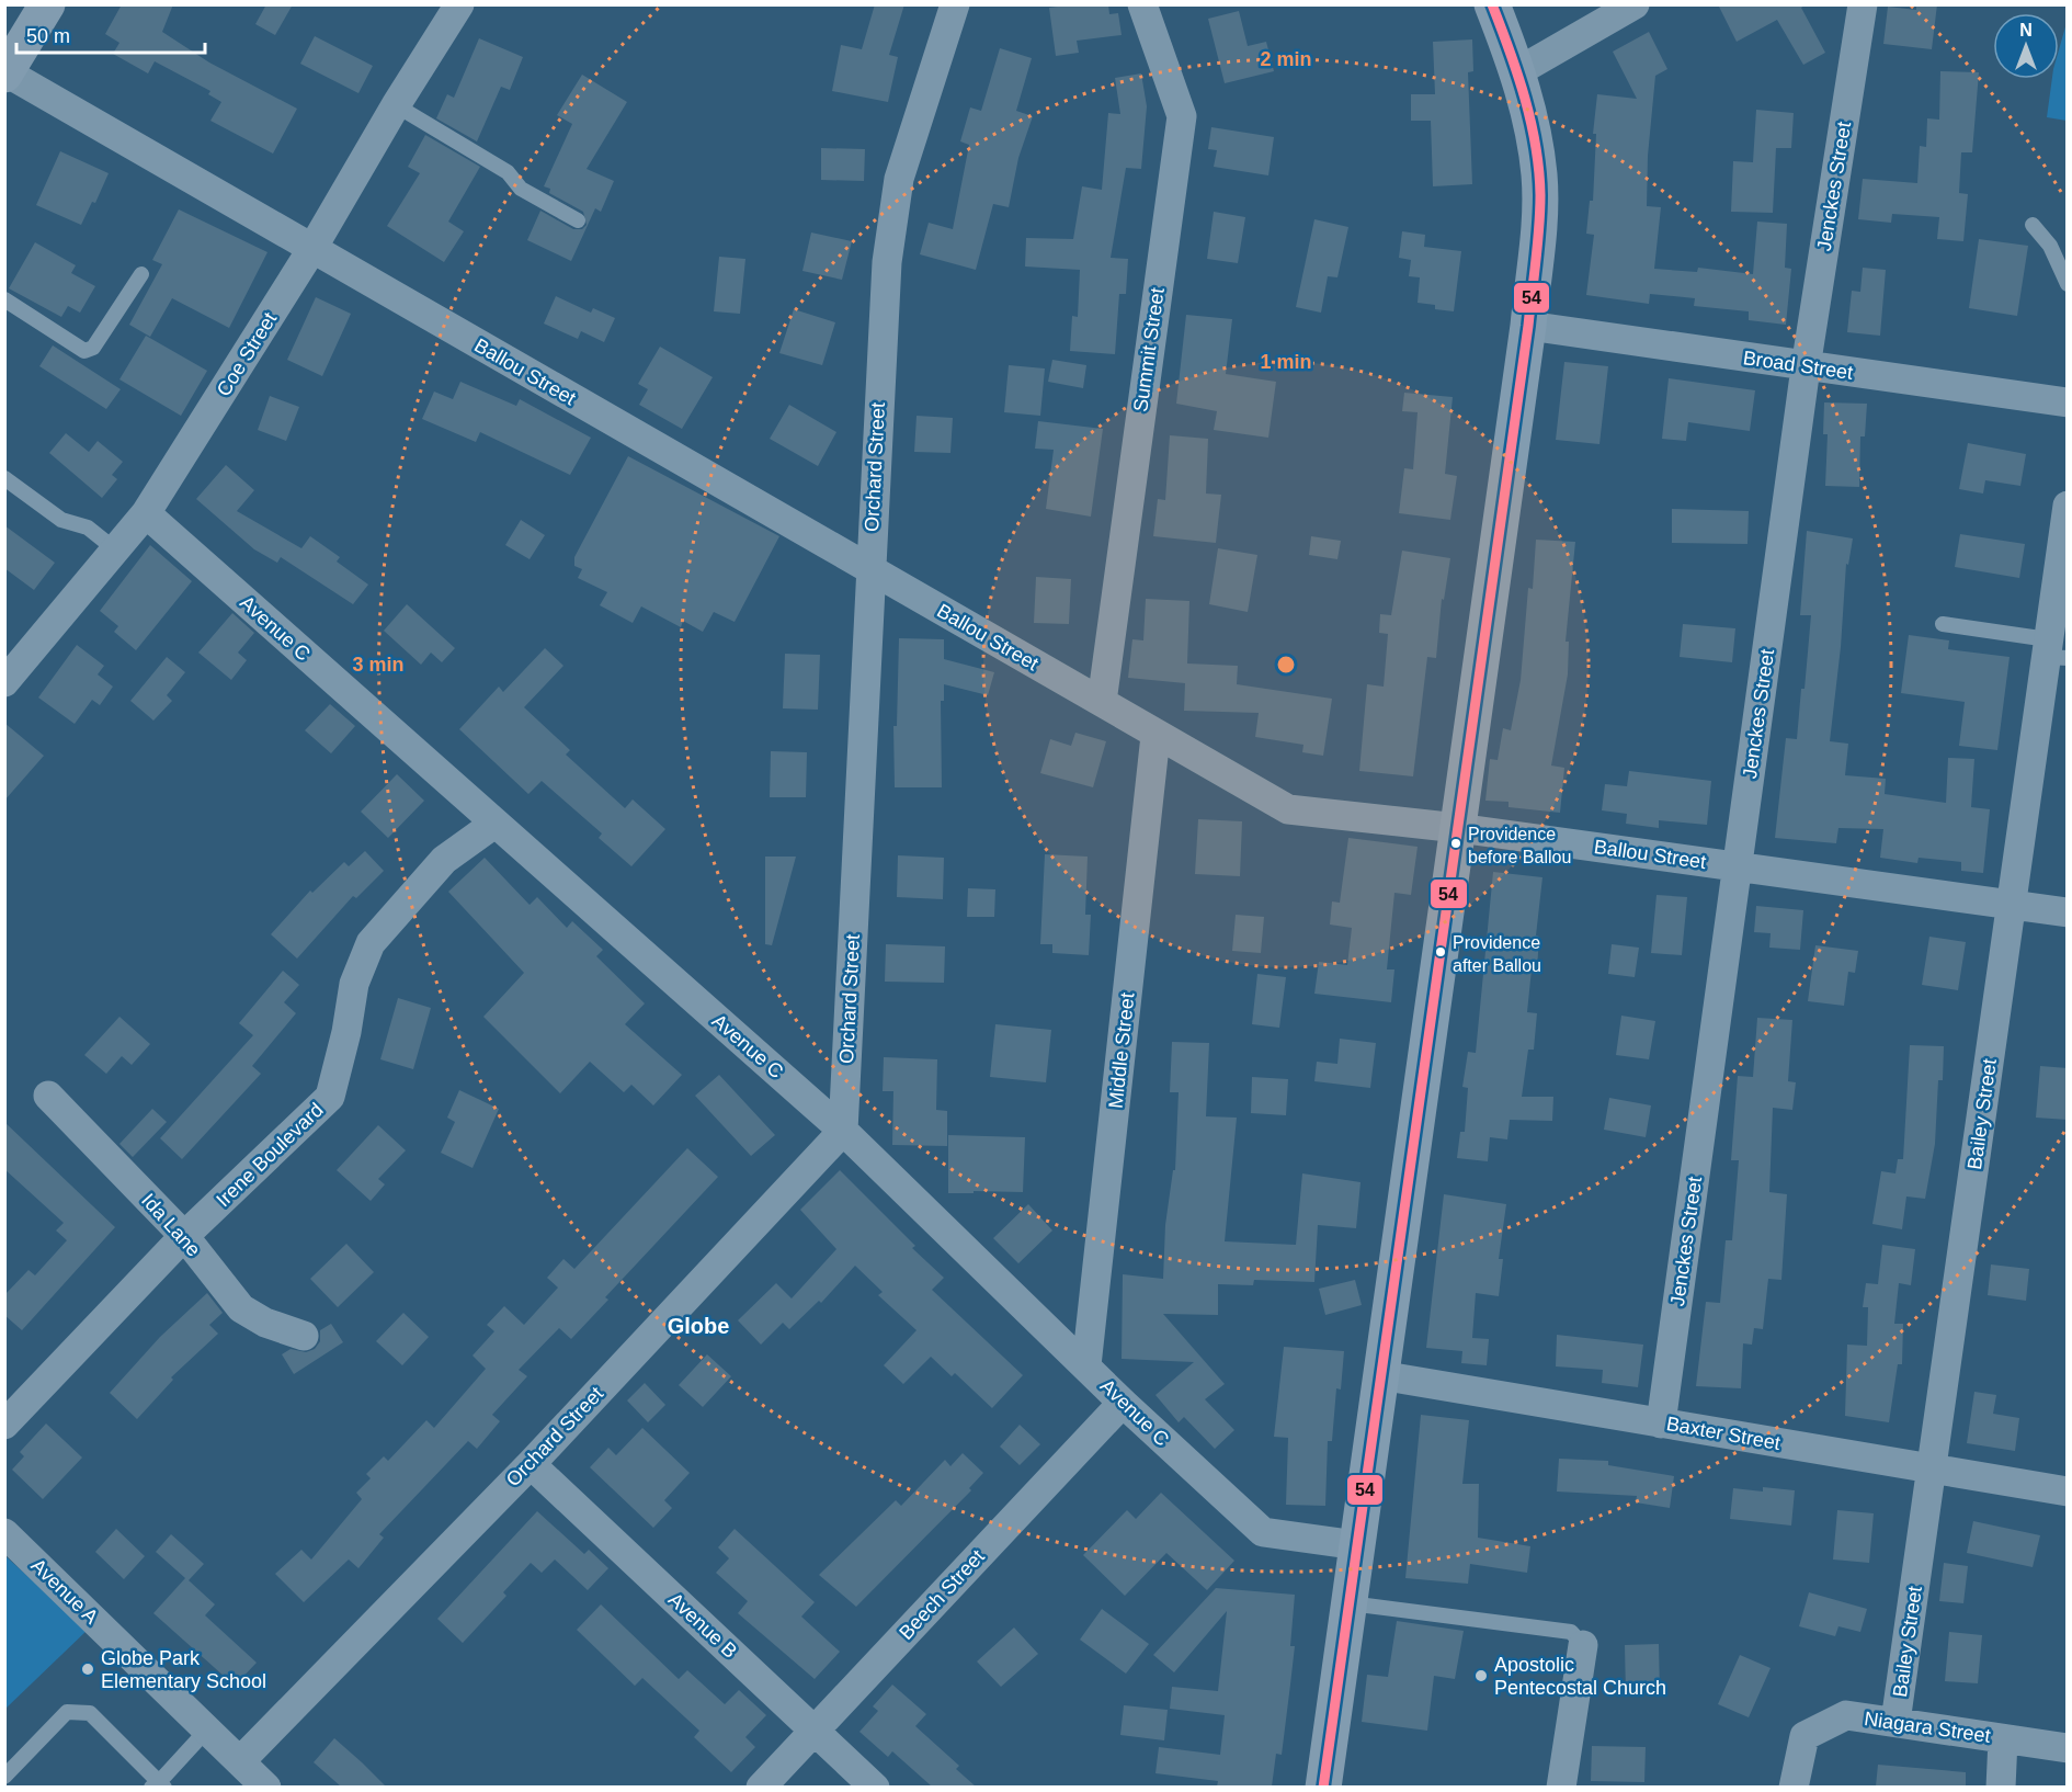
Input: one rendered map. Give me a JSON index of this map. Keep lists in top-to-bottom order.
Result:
{
  "streets": {
    "street": [
      "Jenckes Street",
      "Summit Street",
      "Coe Street",
      "Broad Street",
      "Ballou Street",
      "Orchard Street",
      "Avenue C",
      "Middle Street",
      "Bailey Street",
      "Irene Boulevard",
      "Ida Lane",
      "Baxter Street",
      "Avenue A",
      "Beech Street",
      "Avenue B",
      "Niagara Street"
    ]
  },
  "crossings": [
    ["Jenckes Street", "Broad Street"],
    ["Jenckes Street", "Ballou Street"],
    ["Jenckes Street", "Baxter Street"],
    ["Summit Street", "Ballou Street"],
    ["Coe Street", "Ballou Street"],
    ["Coe Street", "Avenue C"],
    ["Ballou Street", "Orchard Street"],
    ["Ballou Street", "Middle Street"],
    ["Ballou Street", "Bailey Street"],
    ["Orchard Street", "Avenue C"],
    ["Orchard Street", "Avenue A"],
    ["Orchard Street", "Avenue B"],
    ["Avenue C", "Middle Street"],
    ["Avenue C", "Irene Boulevard"],
    ["Avenue C", "Beech Street"],
    ["Bailey Street", "Baxter Street"],
    ["Bailey Street", "Niagara Street"],
    ["Irene Boulevard", "Ida Lane"],
    ["Beech Street", "Avenue B"]
  ],
  "districts": ["Globe"],
  "places": [
    "Providence before Ballou",
    "Providence after Ballou",
    "Globe Park Elementary School",
    "Apostolic Pentecostal Church"
  ],
  "lines": ["transit line 54"],
  "scale_bar": "50 m",
  "north": "top",
  "rings": ["2 min", "1 min", "3 min"]
}
